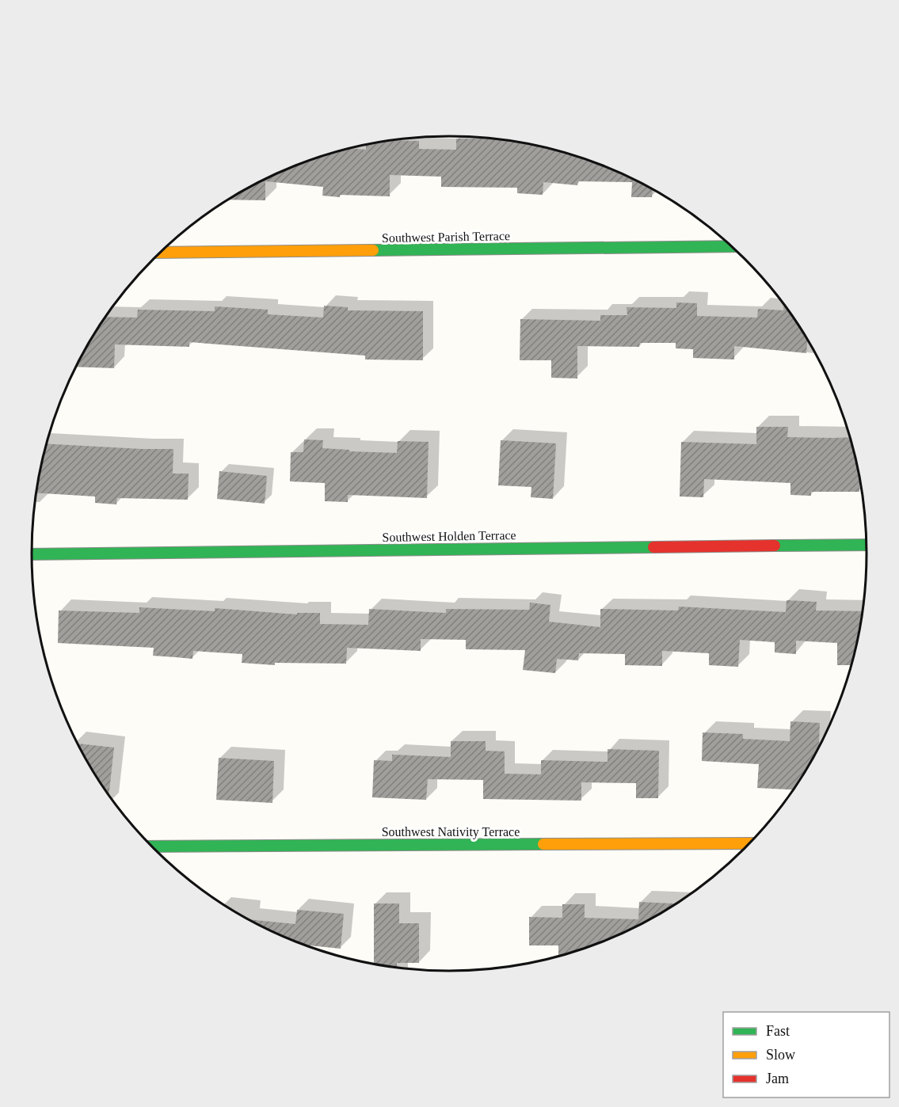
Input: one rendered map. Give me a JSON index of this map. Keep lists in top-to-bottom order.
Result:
{
  "streets": {
    "street": ["Southwest Parish Terrace", "Southwest Holden Terrace", "Southwest Nativity Terrace"]
  },
  "legend": ["Fast", "Slow", "Jam"]
}
